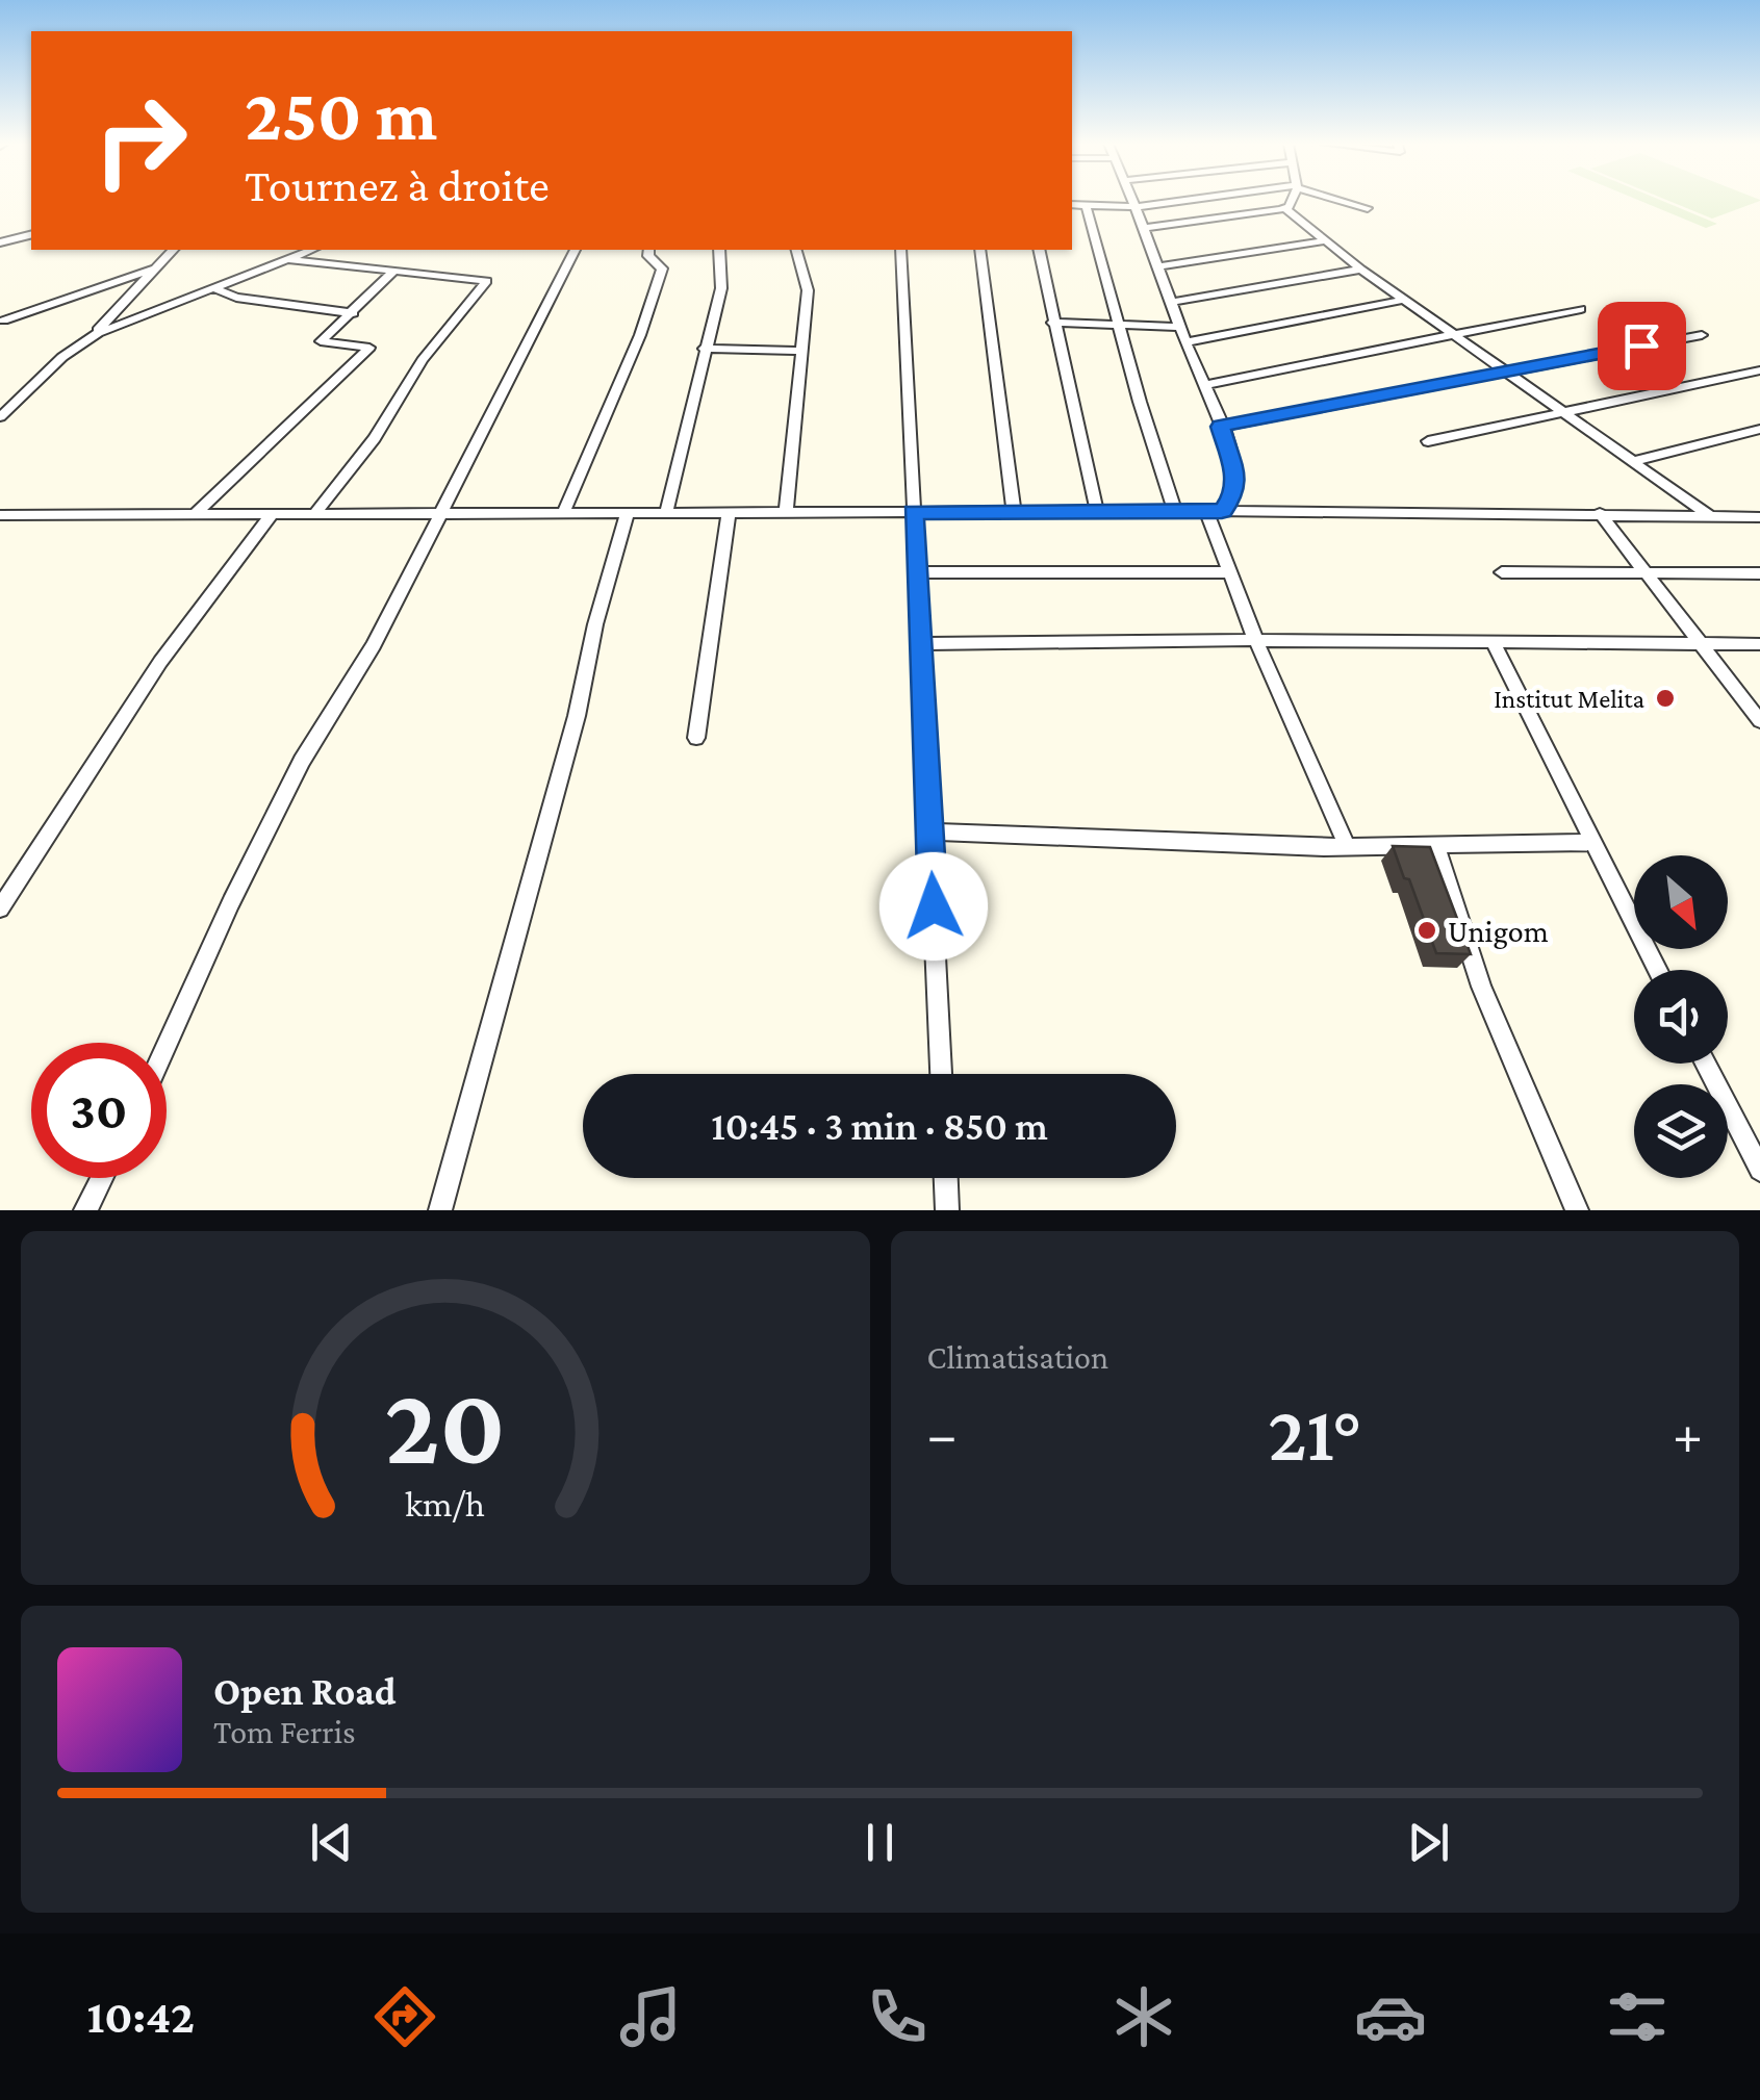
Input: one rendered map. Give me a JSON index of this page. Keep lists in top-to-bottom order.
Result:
{
  "places": ["Institut Melita", "Unigom"],
  "north": "bottom right",
  "page": {
    "turn": ["250 m", "Tournez à droite"],
    "limit": "30",
    "trip": "10:45 · 3 min · 850 m",
    "tile": "Climatisation",
    "heat": ["−", "21°", "+"],
    "song": ["Open Road", "Tom Ferris"],
    "tabs": "10:42",
    "gauge": ["20", "km/h"]
  }
}
